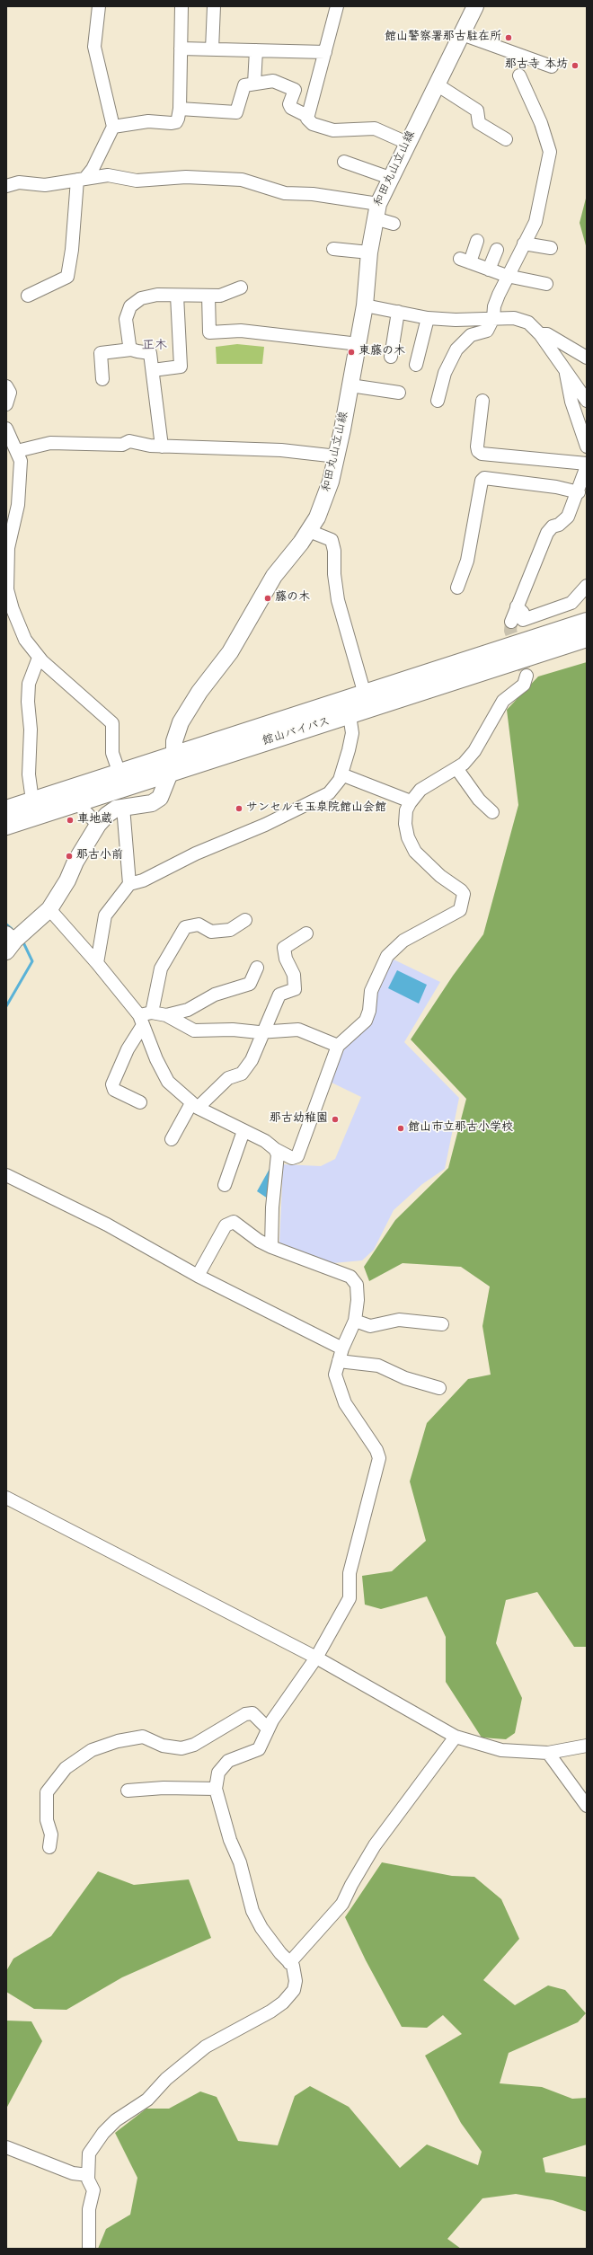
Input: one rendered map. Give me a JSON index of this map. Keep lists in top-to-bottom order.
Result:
{
  "streets": {
    "highway": ["館山バイパス"],
    "main road": ["和田丸山立山線"]
  },
  "crossings": [
    ["和田丸山立山線", "館山バイパス"]
  ],
  "districts": ["正木"],
  "places": [
    "館山警察署那古駐在所",
    "那古寺 本坊",
    "東藤の木",
    "藤の木",
    "サンセルモ玉泉院館山会館",
    "車地蔵",
    "那古小前",
    "那古幼稚園",
    "館山市立那古小学校"
  ]
}
